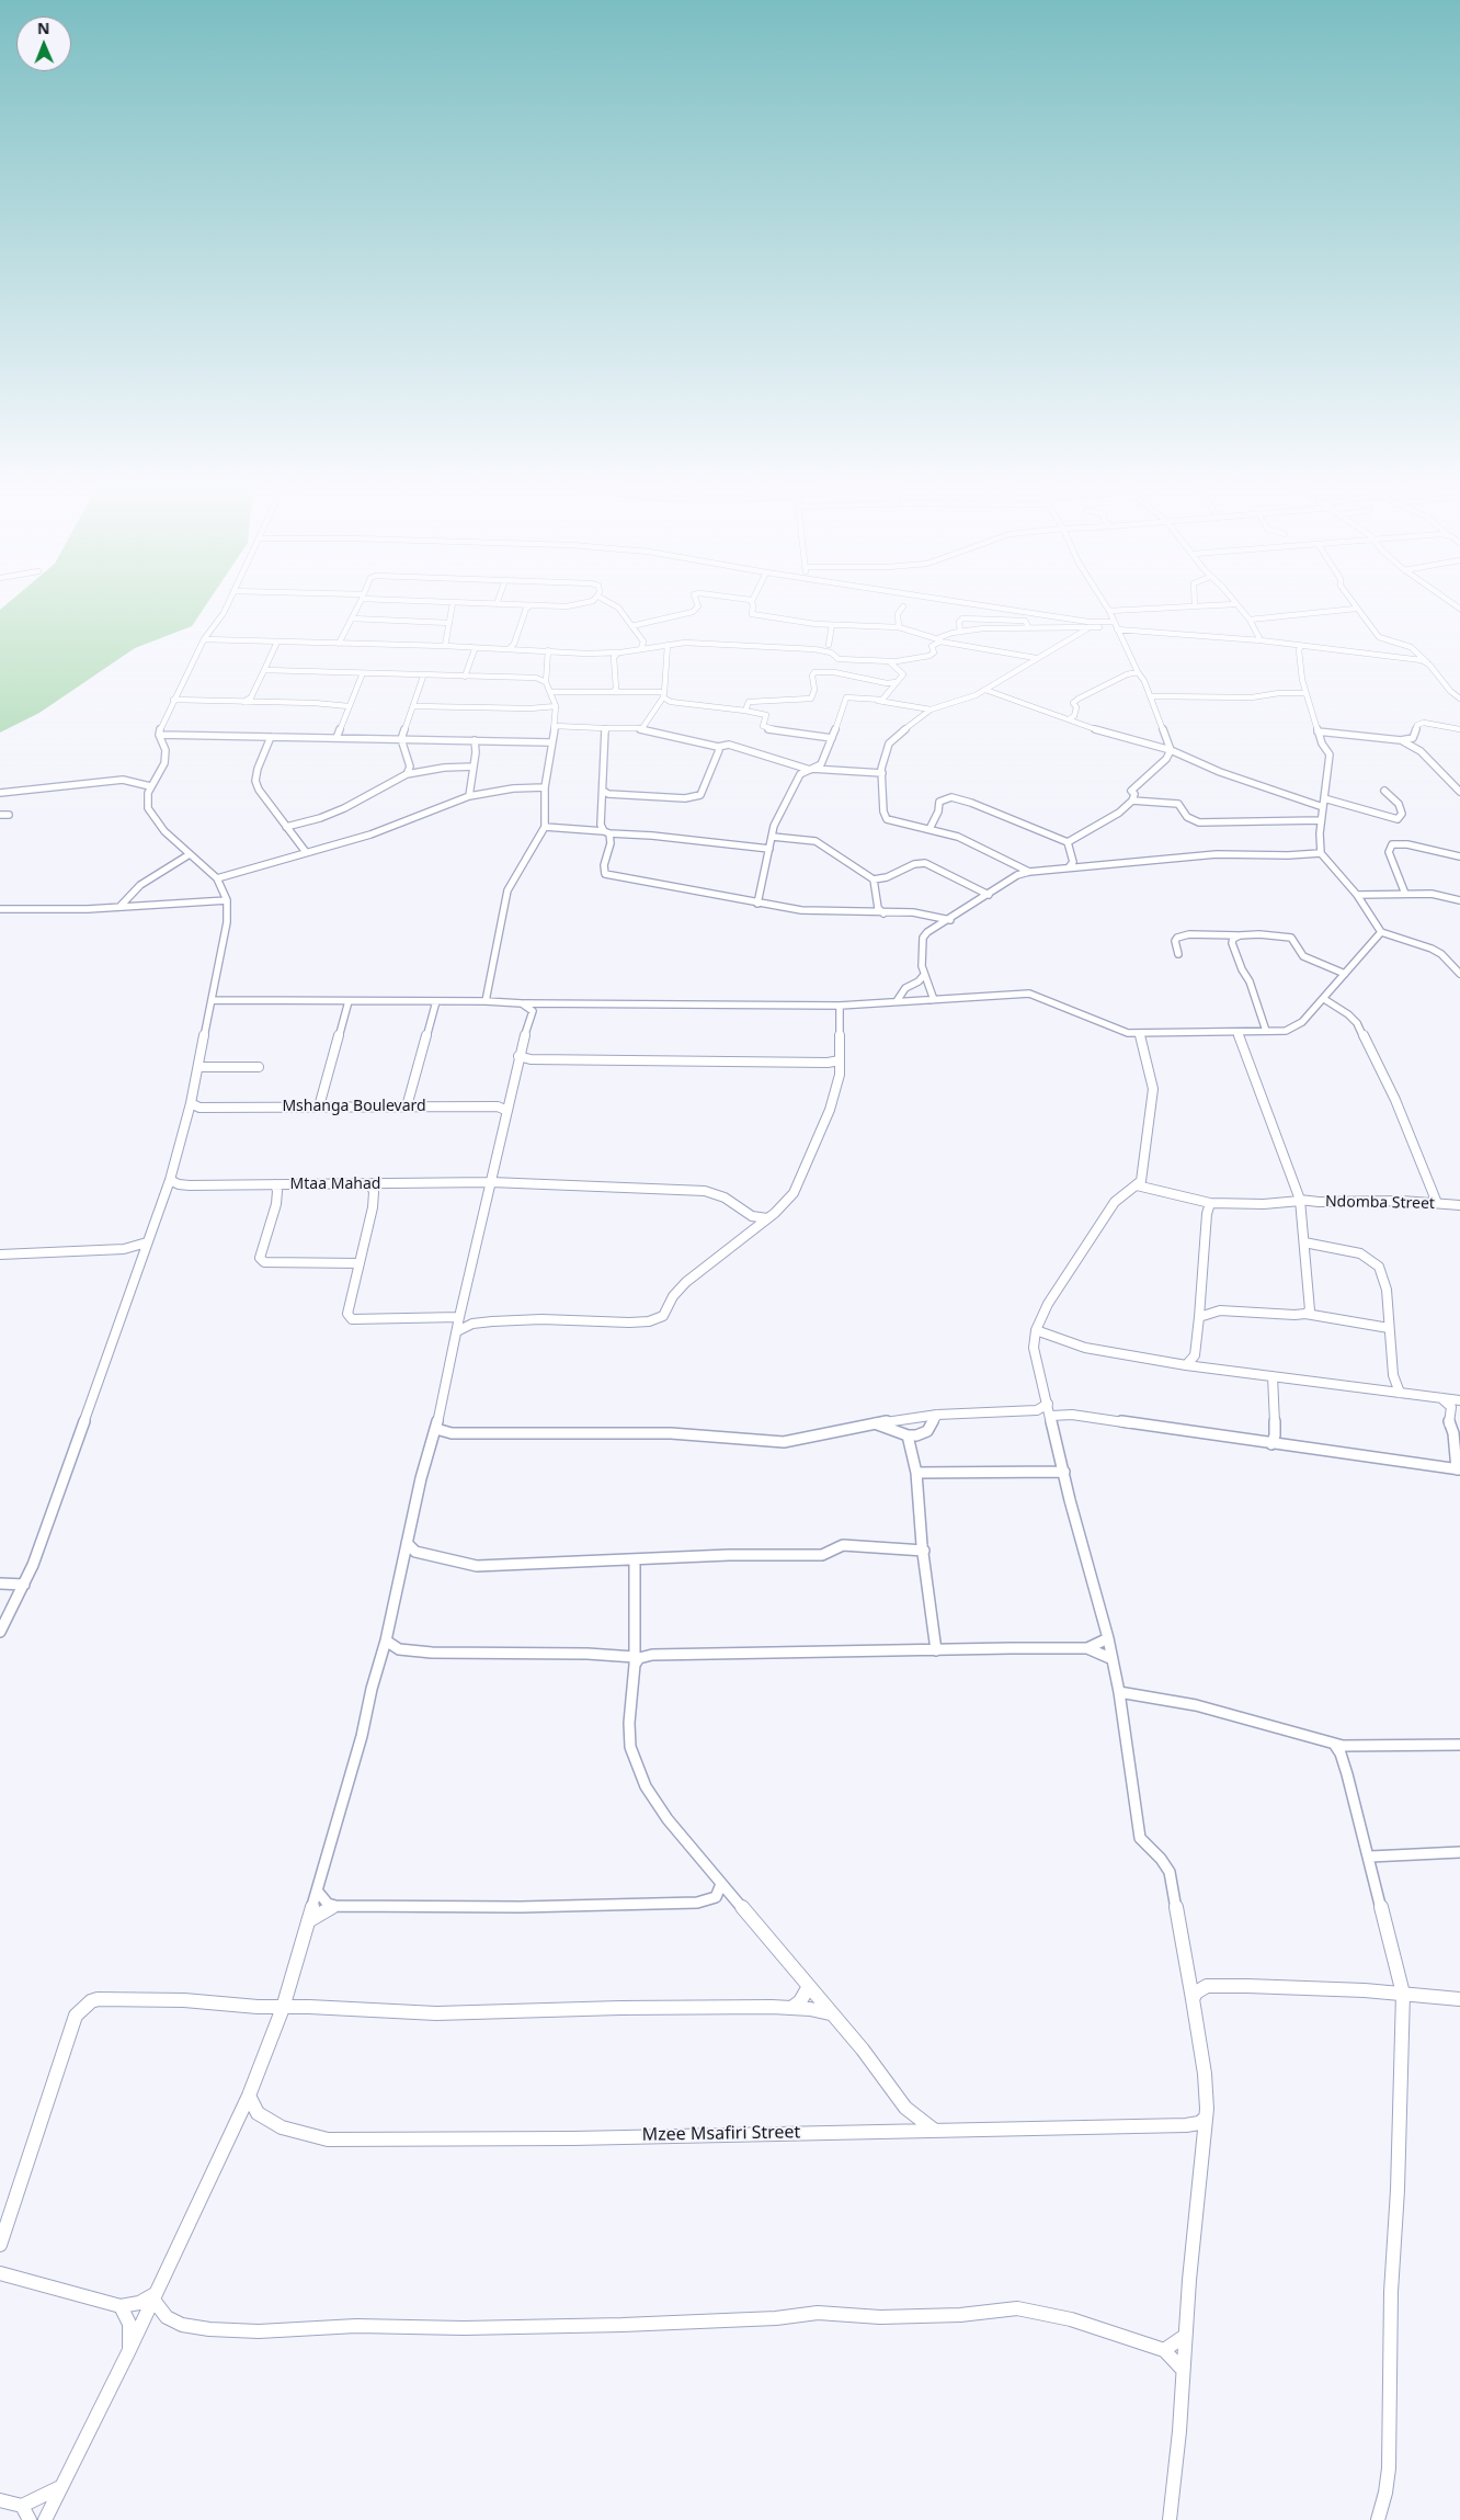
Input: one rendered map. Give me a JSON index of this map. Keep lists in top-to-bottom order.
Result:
{
  "streets": {
    "street": [
      "Mshanga Boulevard",
      "Mtaa Mahad",
      "Ndomba Street",
      "Mzee Msafiri Street"
    ]
  },
  "north": "top"
}
